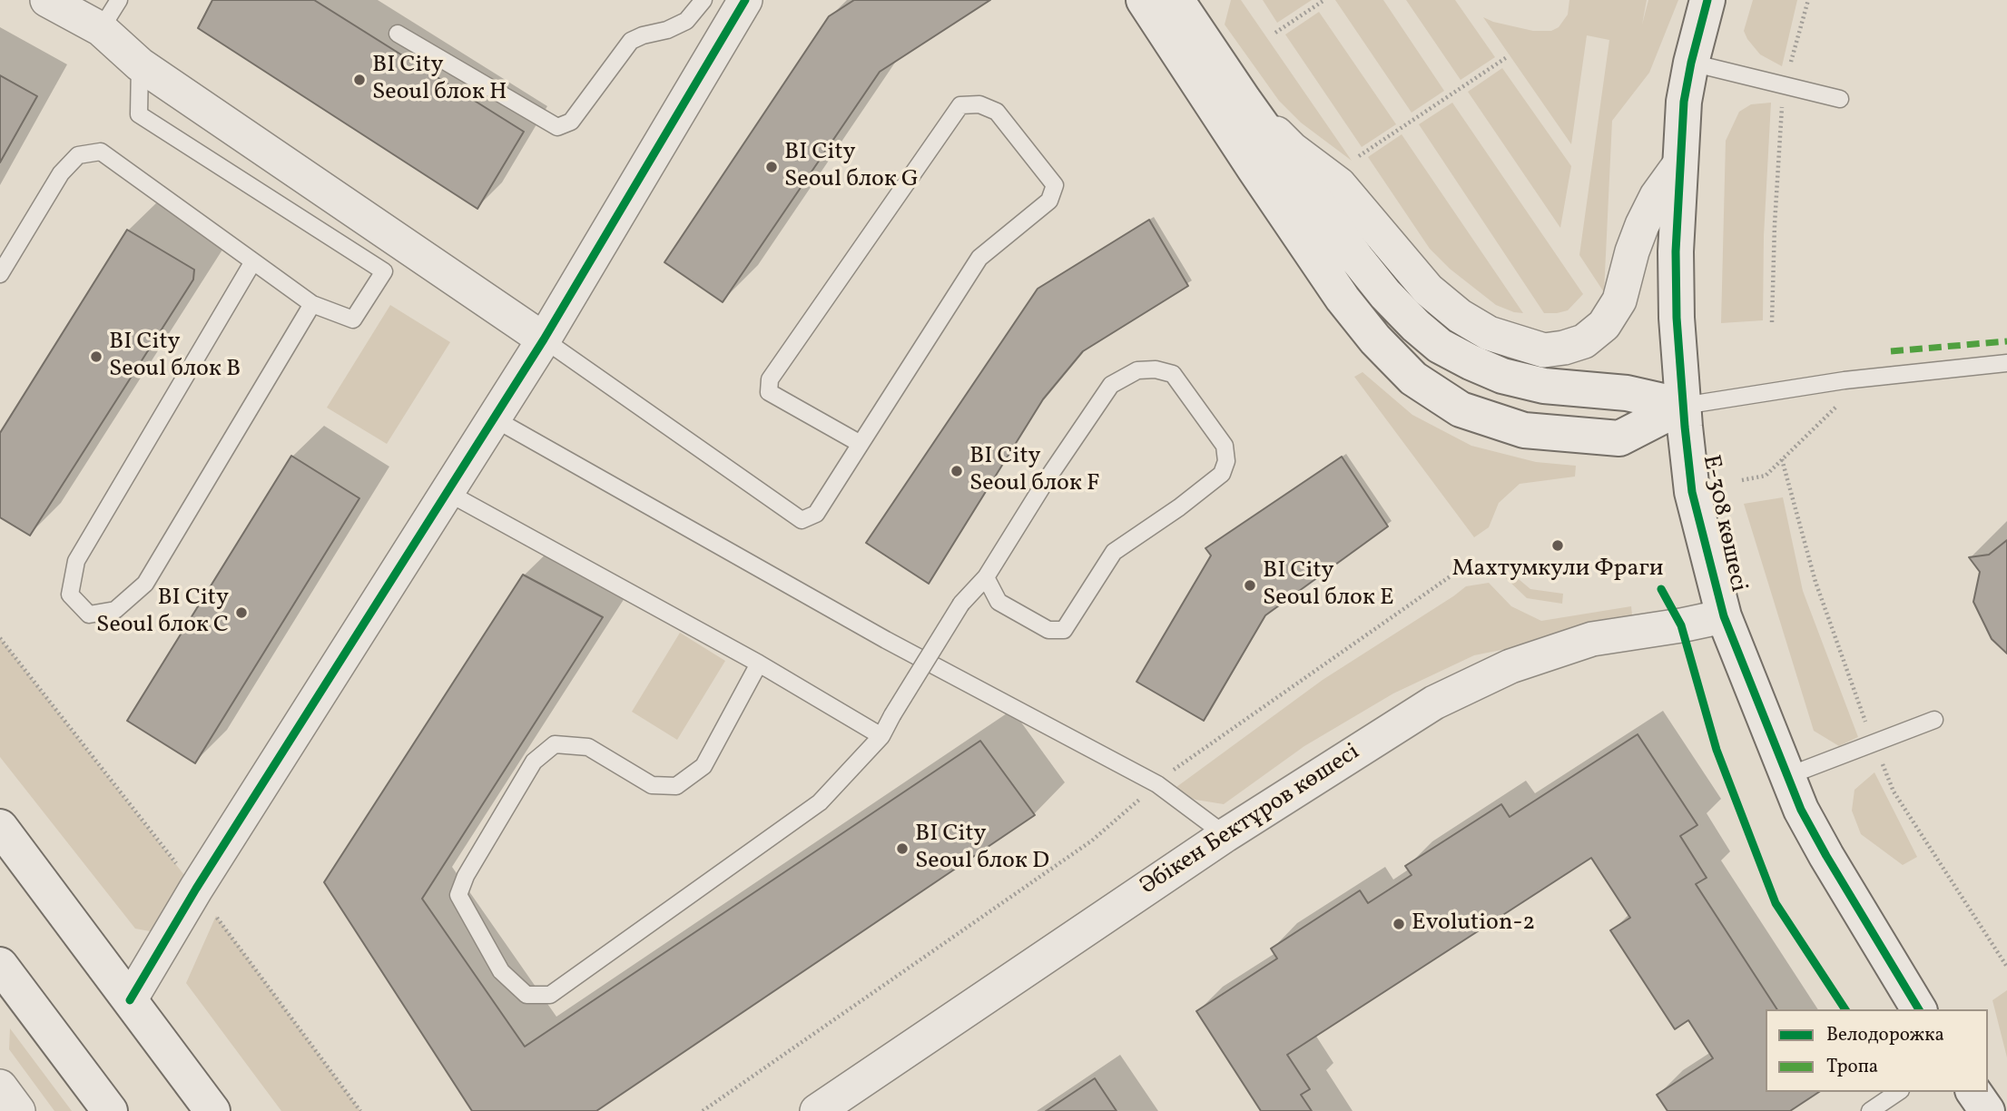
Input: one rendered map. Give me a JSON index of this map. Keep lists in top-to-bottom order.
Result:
{
  "streets": {
    "street": ["Е-308 көшесі", "Әбікен Бектұров көшесі"]
  },
  "crossings": [
    ["Е-308 көшесі", "Әбікен Бектұров көшесі"]
  ],
  "places": [
    "BI City Seoul блок H",
    "BI City Seoul блок G",
    "BI City Seoul блок B",
    "BI City Seoul блок F",
    "Махтумкули Фраги",
    "BI City Seoul блок E",
    "BI City Seoul блок C",
    "BI City Seoul блок D",
    "Evolution-2"
  ],
  "legend": ["Велодорожка", "Тропа"]
}
